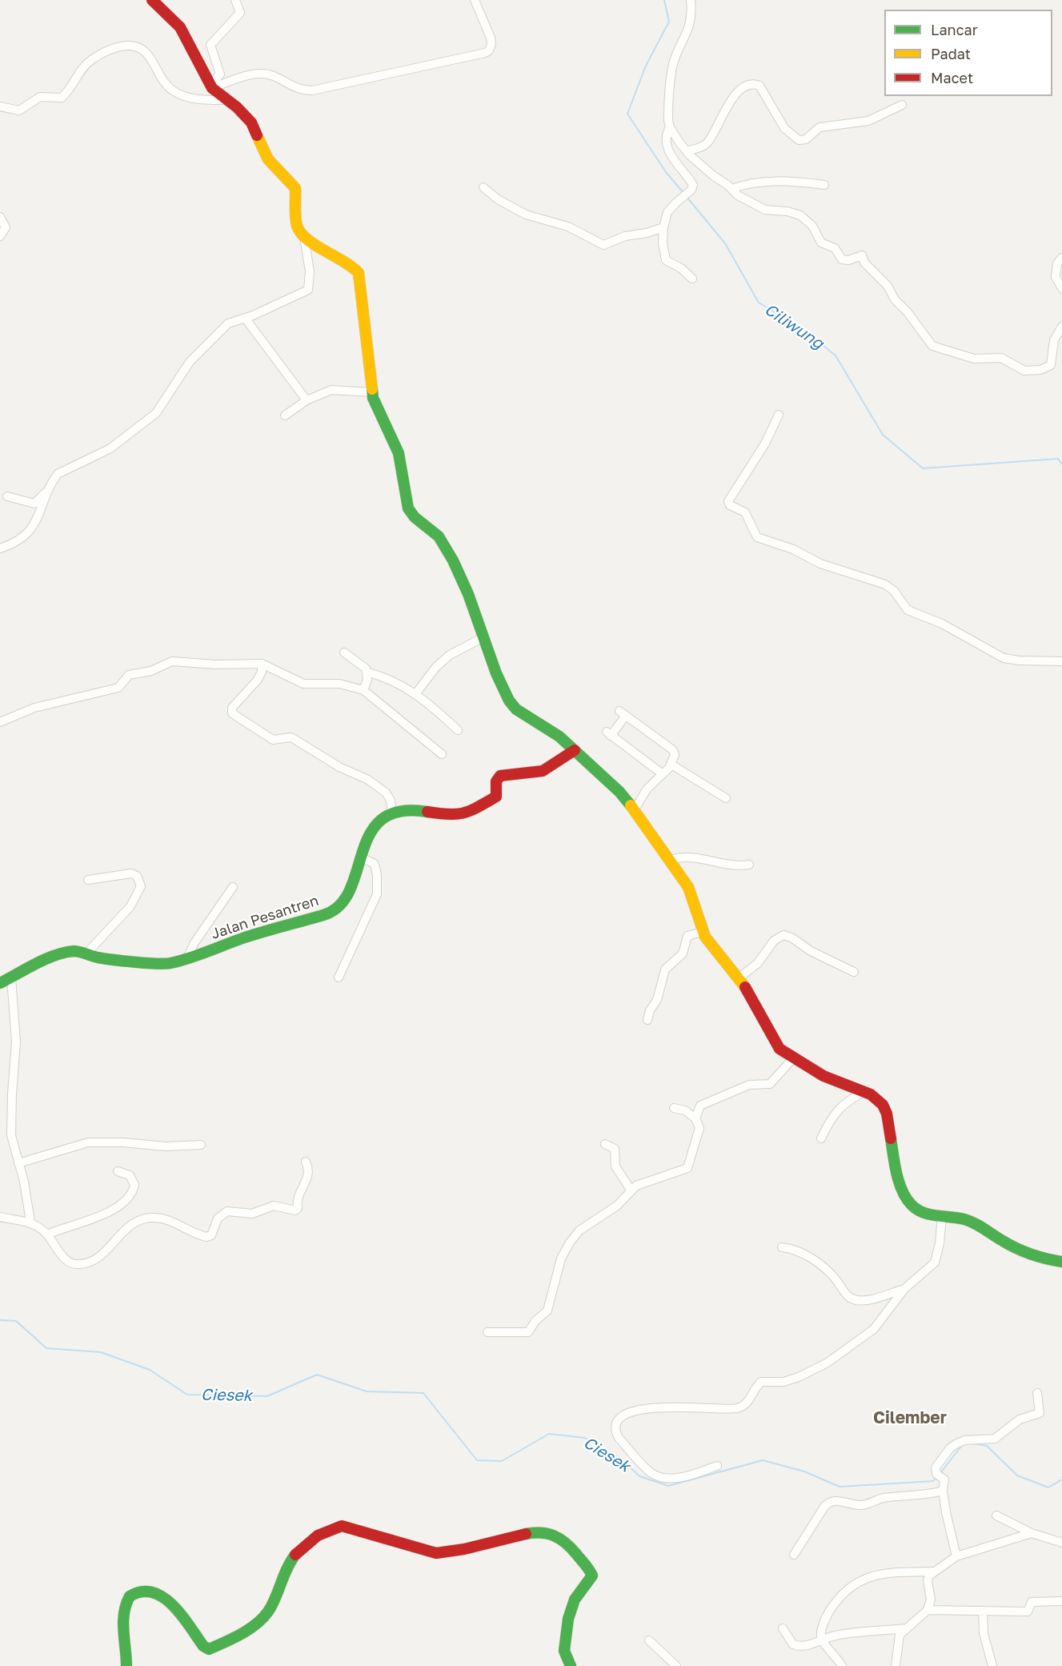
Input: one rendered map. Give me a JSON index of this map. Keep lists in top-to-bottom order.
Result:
{
  "streets": {
    "street": ["Jalan Pesantren"]
  },
  "districts": ["Cilember"],
  "water": ["Ciliwung", "Ciesek"],
  "legend": ["Lancar", "Padat", "Macet"]
}
